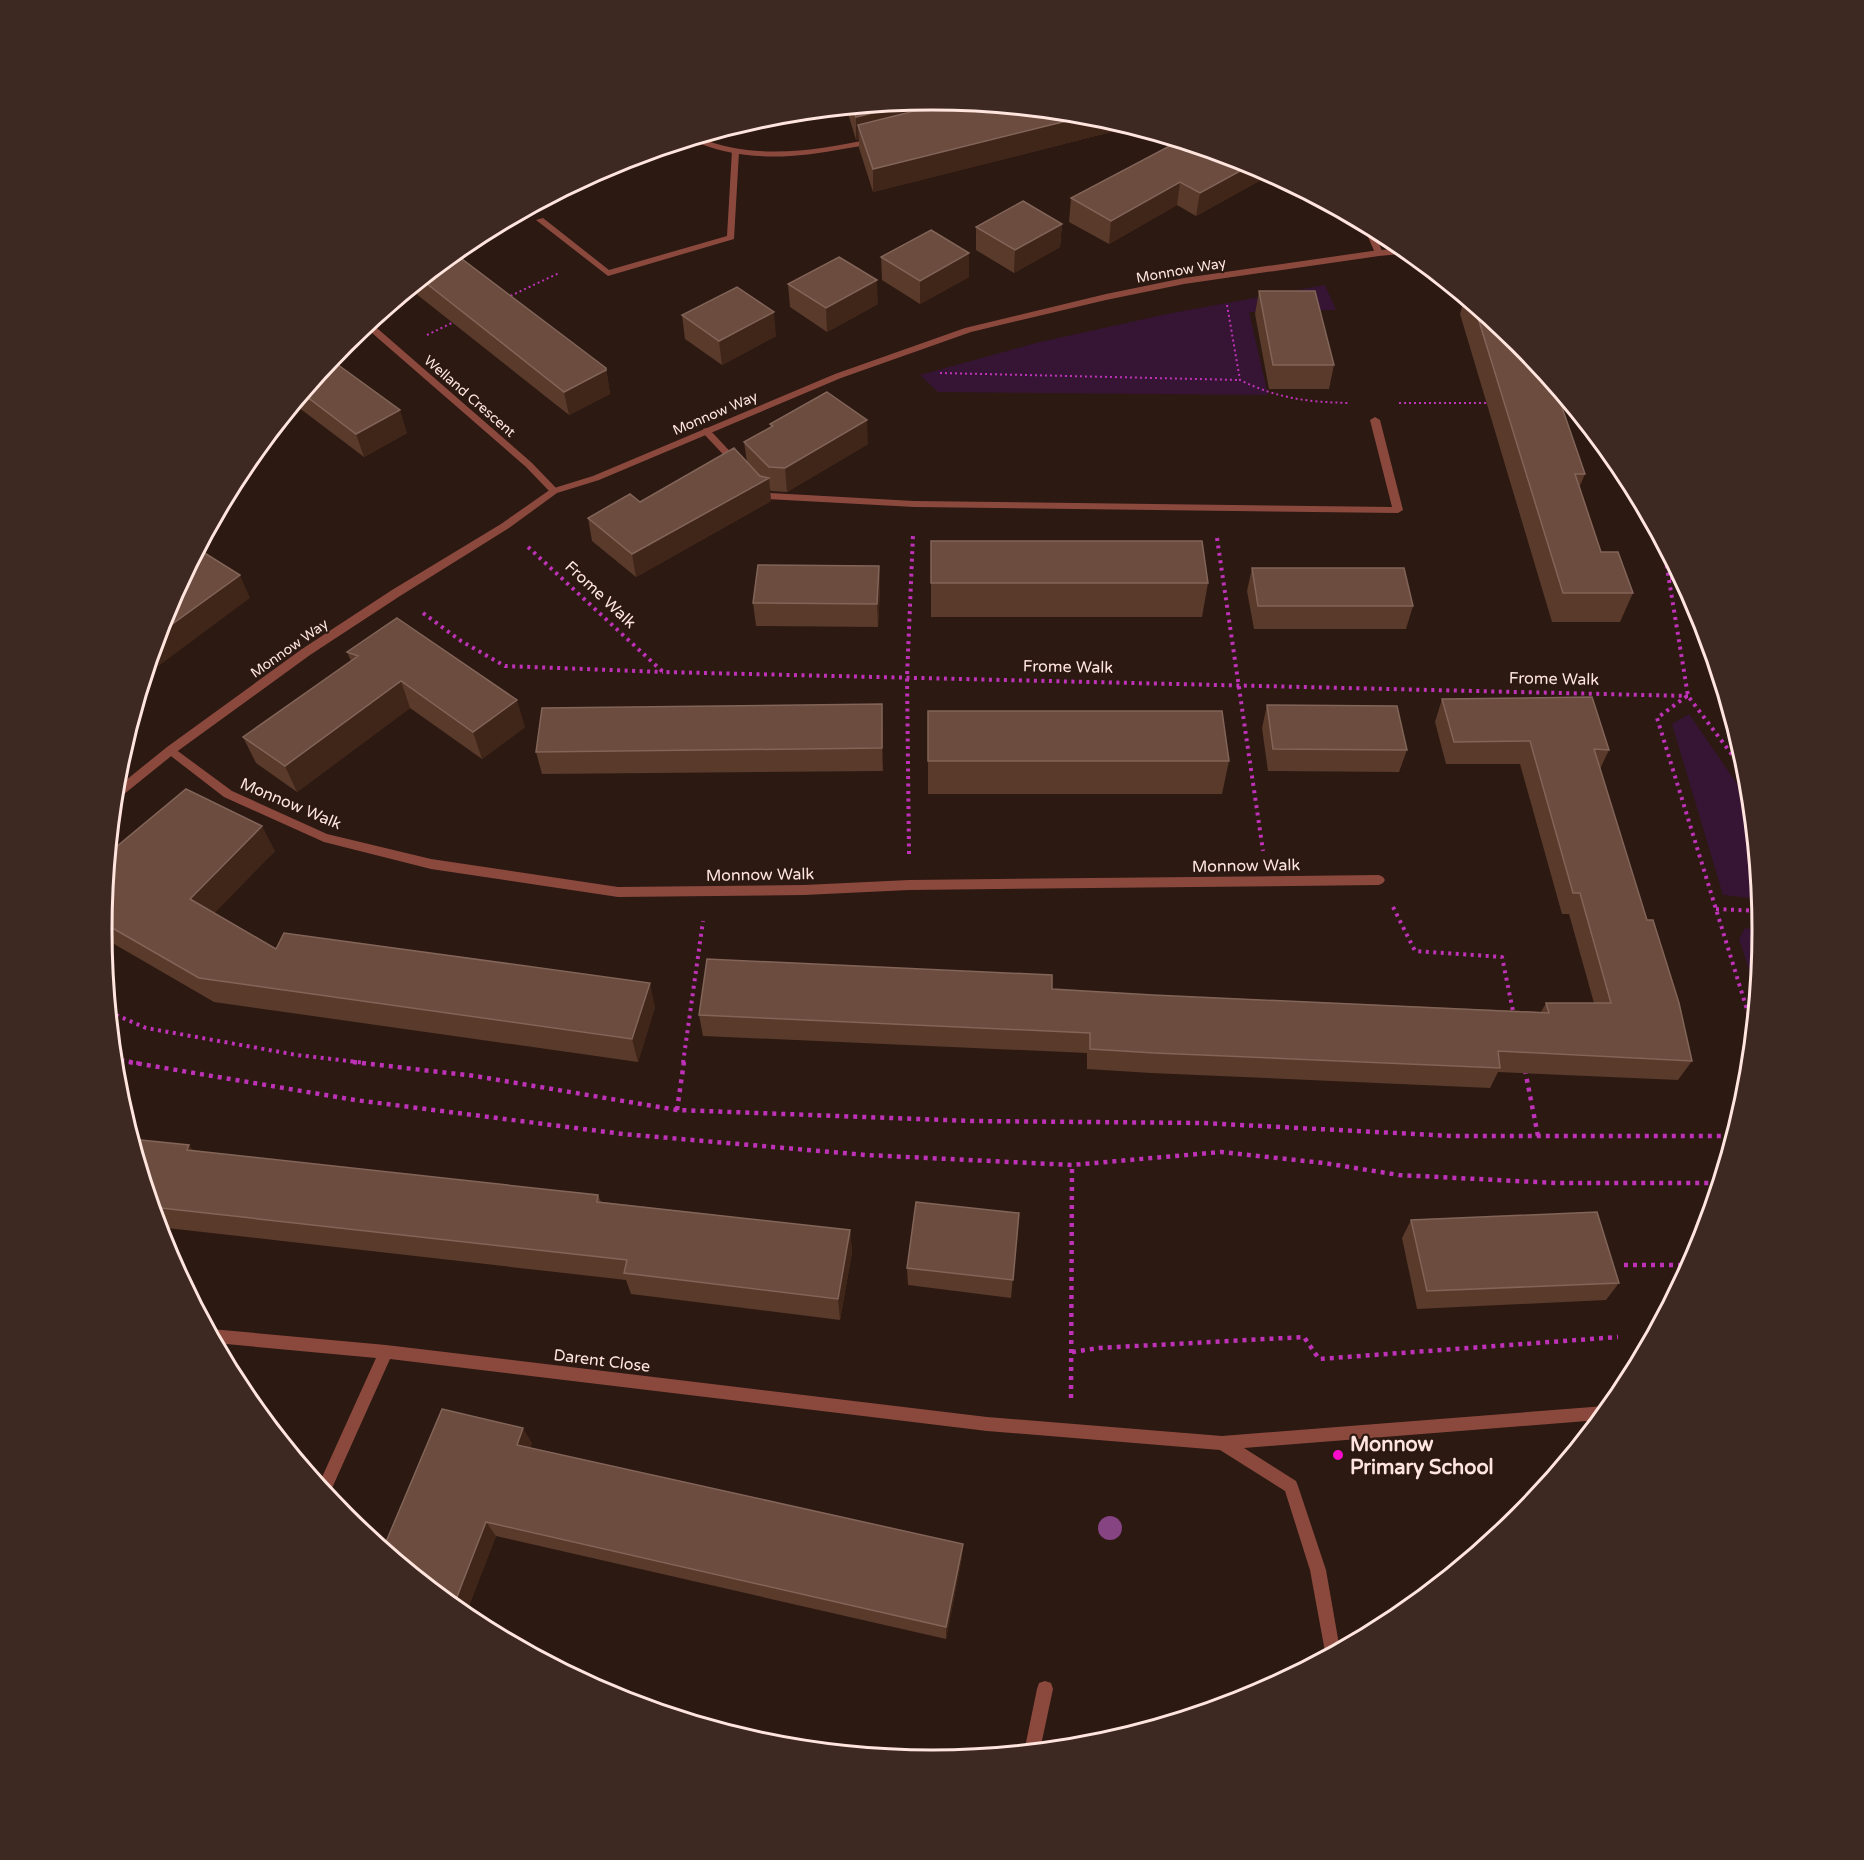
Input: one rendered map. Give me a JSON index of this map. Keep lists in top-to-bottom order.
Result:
{
  "streets": {
    "street": [
      "Monnow Way",
      "Welland Crescent",
      "Monnow Walk",
      "Darent Close"
    ],
    "path": ["Frome Walk"]
  },
  "crossings": [
    ["Monnow Way", "Welland Crescent"],
    ["Monnow Way", "Frome Walk"],
    ["Monnow Way", "Monnow Walk"]
  ],
  "places": ["Monnow Primary School"]
}
